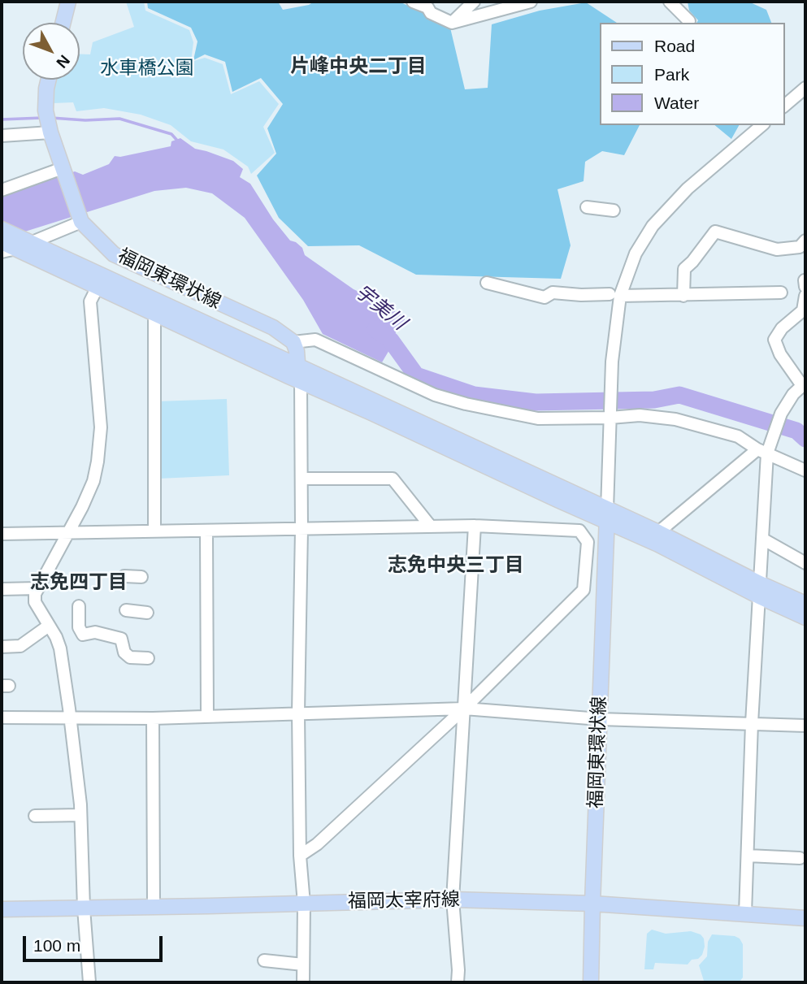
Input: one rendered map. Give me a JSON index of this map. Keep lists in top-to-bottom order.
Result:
{
  "streets": {
    "main road": ["福岡東環状線", "福岡太宰府線"]
  },
  "crossings": [
    ["福岡東環状線", "福岡太宰府線"]
  ],
  "districts": ["片峰中央二丁目", "志免中央三丁目", "志免四丁目"],
  "water": ["宇美川"],
  "parks": ["水車橋公園"],
  "legend": ["Road", "Park", "Water"],
  "scale_bar": "100 m",
  "north": "bottom right"
}
